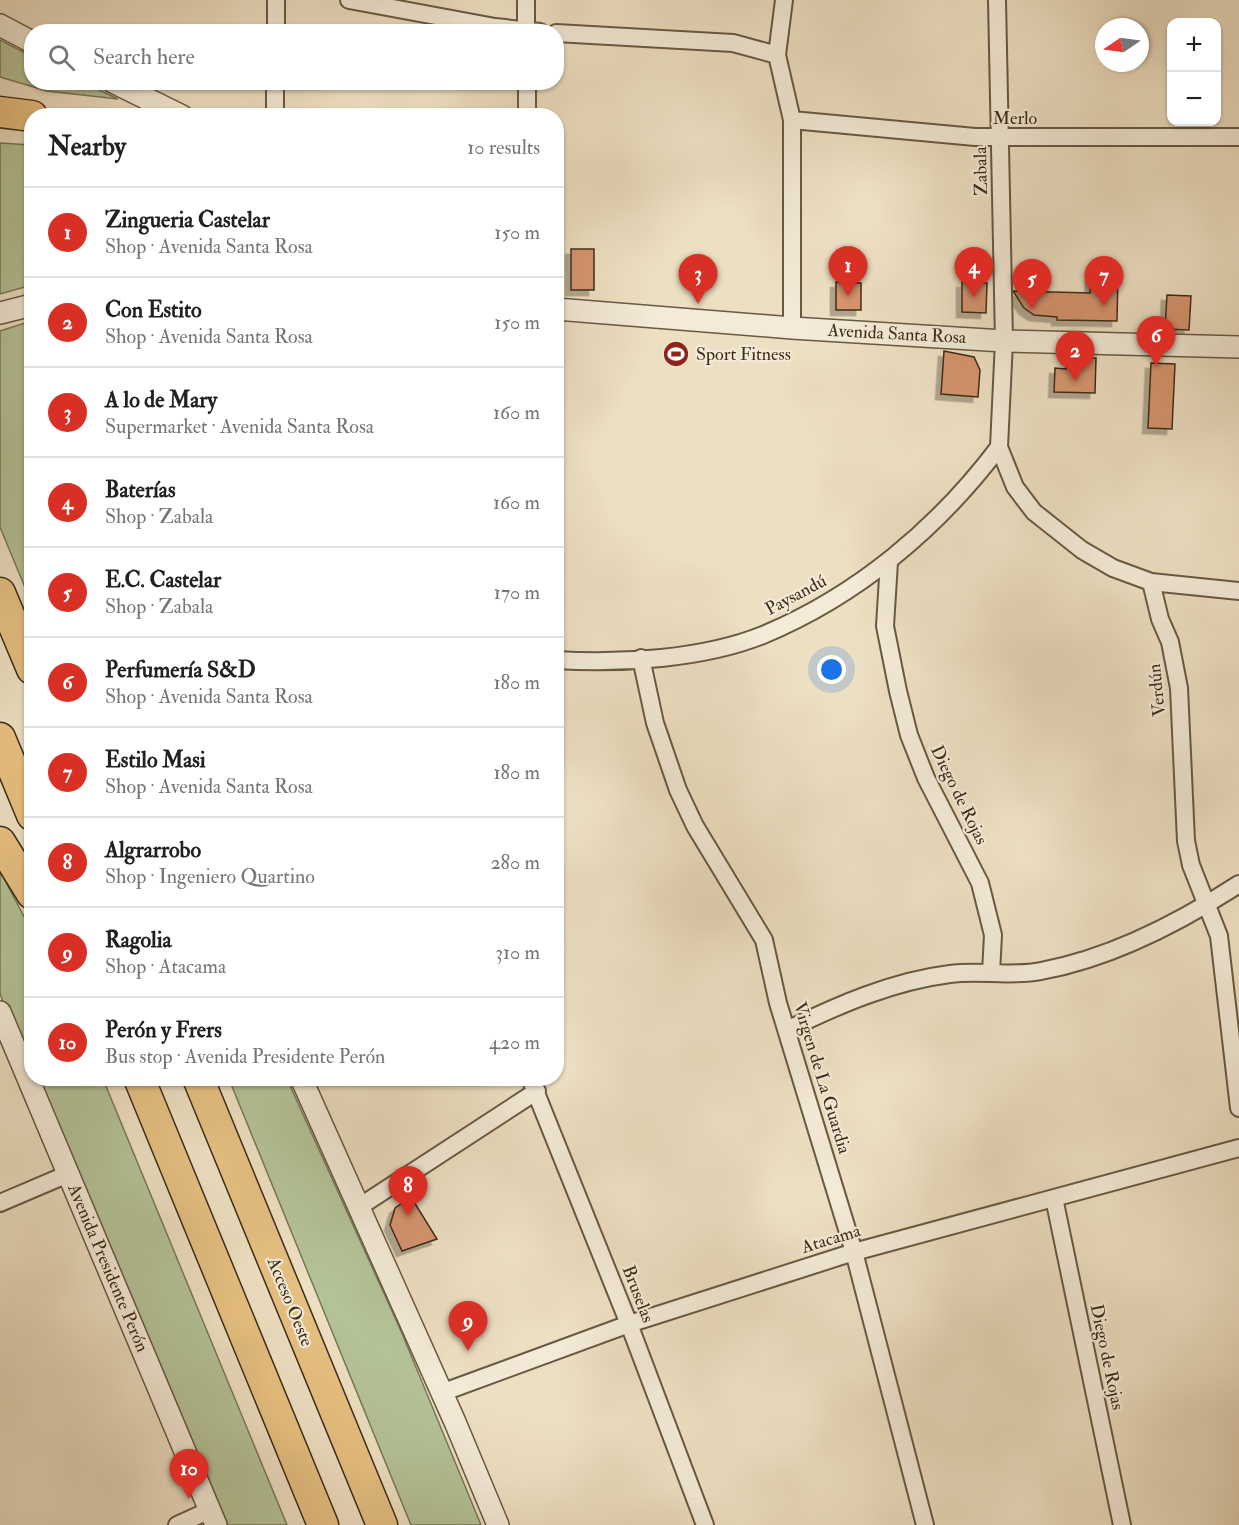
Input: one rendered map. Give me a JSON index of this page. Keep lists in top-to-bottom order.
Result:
{
  "streets": {
    "highway": ["Acceso Oeste"],
    "street": [
      "Merlo",
      "Zabala",
      "Avenida Santa Rosa",
      "Paysandú",
      "Verdún",
      "Diego de Rojas",
      "Virgen de La Guardia",
      "Atacama",
      "Avenida Presidente Perón",
      "Bruselas"
    ]
  },
  "crossings": [
    ["Merlo", "Zabala"],
    ["Zabala", "Avenida Santa Rosa"],
    ["Paysandú", "Diego de Rojas"],
    ["Paysandú", "Virgen de La Guardia"],
    ["Diego de Rojas", "Atacama"],
    ["Virgen de La Guardia", "Atacama"],
    ["Atacama", "Bruselas"]
  ],
  "places": {
    "sports": ["Sport Fitness"]
  },
  "north": "left",
  "page": {
    "map_buttons": ["+", "−"],
    "search": "Search here",
    "heading": ["Nearby", "10 results"],
    "list": [
      {
        "mark": "1",
        "name": "Zingueria Castelar",
        "note": "Shop · Avenida Santa Rosa",
        "value": "150 m"
      },
      {
        "mark": "2",
        "name": "Con Estito",
        "note": "Shop · Avenida Santa Rosa",
        "value": "150 m"
      },
      {
        "mark": "3",
        "name": "A lo de Mary",
        "note": "Supermarket · Avenida Santa Rosa",
        "value": "160 m"
      },
      {
        "mark": "4",
        "name": "Baterías",
        "note": "Shop · Zabala",
        "value": "160 m"
      },
      {
        "mark": "5",
        "name": "E.C. Castelar",
        "note": "Shop · Zabala",
        "value": "170 m"
      },
      {
        "mark": "6",
        "name": "Perfumería S&D",
        "note": "Shop · Avenida Santa Rosa",
        "value": "180 m"
      },
      {
        "mark": "7",
        "name": "Estilo Masi",
        "note": "Shop · Avenida Santa Rosa",
        "value": "180 m"
      },
      {
        "mark": "8",
        "name": "Algrarrobo",
        "note": "Shop · Ingeniero Quartino",
        "value": "280 m"
      },
      {
        "mark": "9",
        "name": "Ragolia",
        "note": "Shop · Atacama",
        "value": "310 m"
      },
      {
        "mark": "10",
        "name": "Perón y Frers",
        "note": "Bus stop · Avenida Presidente Perón",
        "value": "420 m"
      }
    ],
    "pins": [
      "1",
      "4",
      "3",
      "7",
      "5",
      "6",
      "2",
      "8",
      "9",
      "10"
    ]
  }
}
